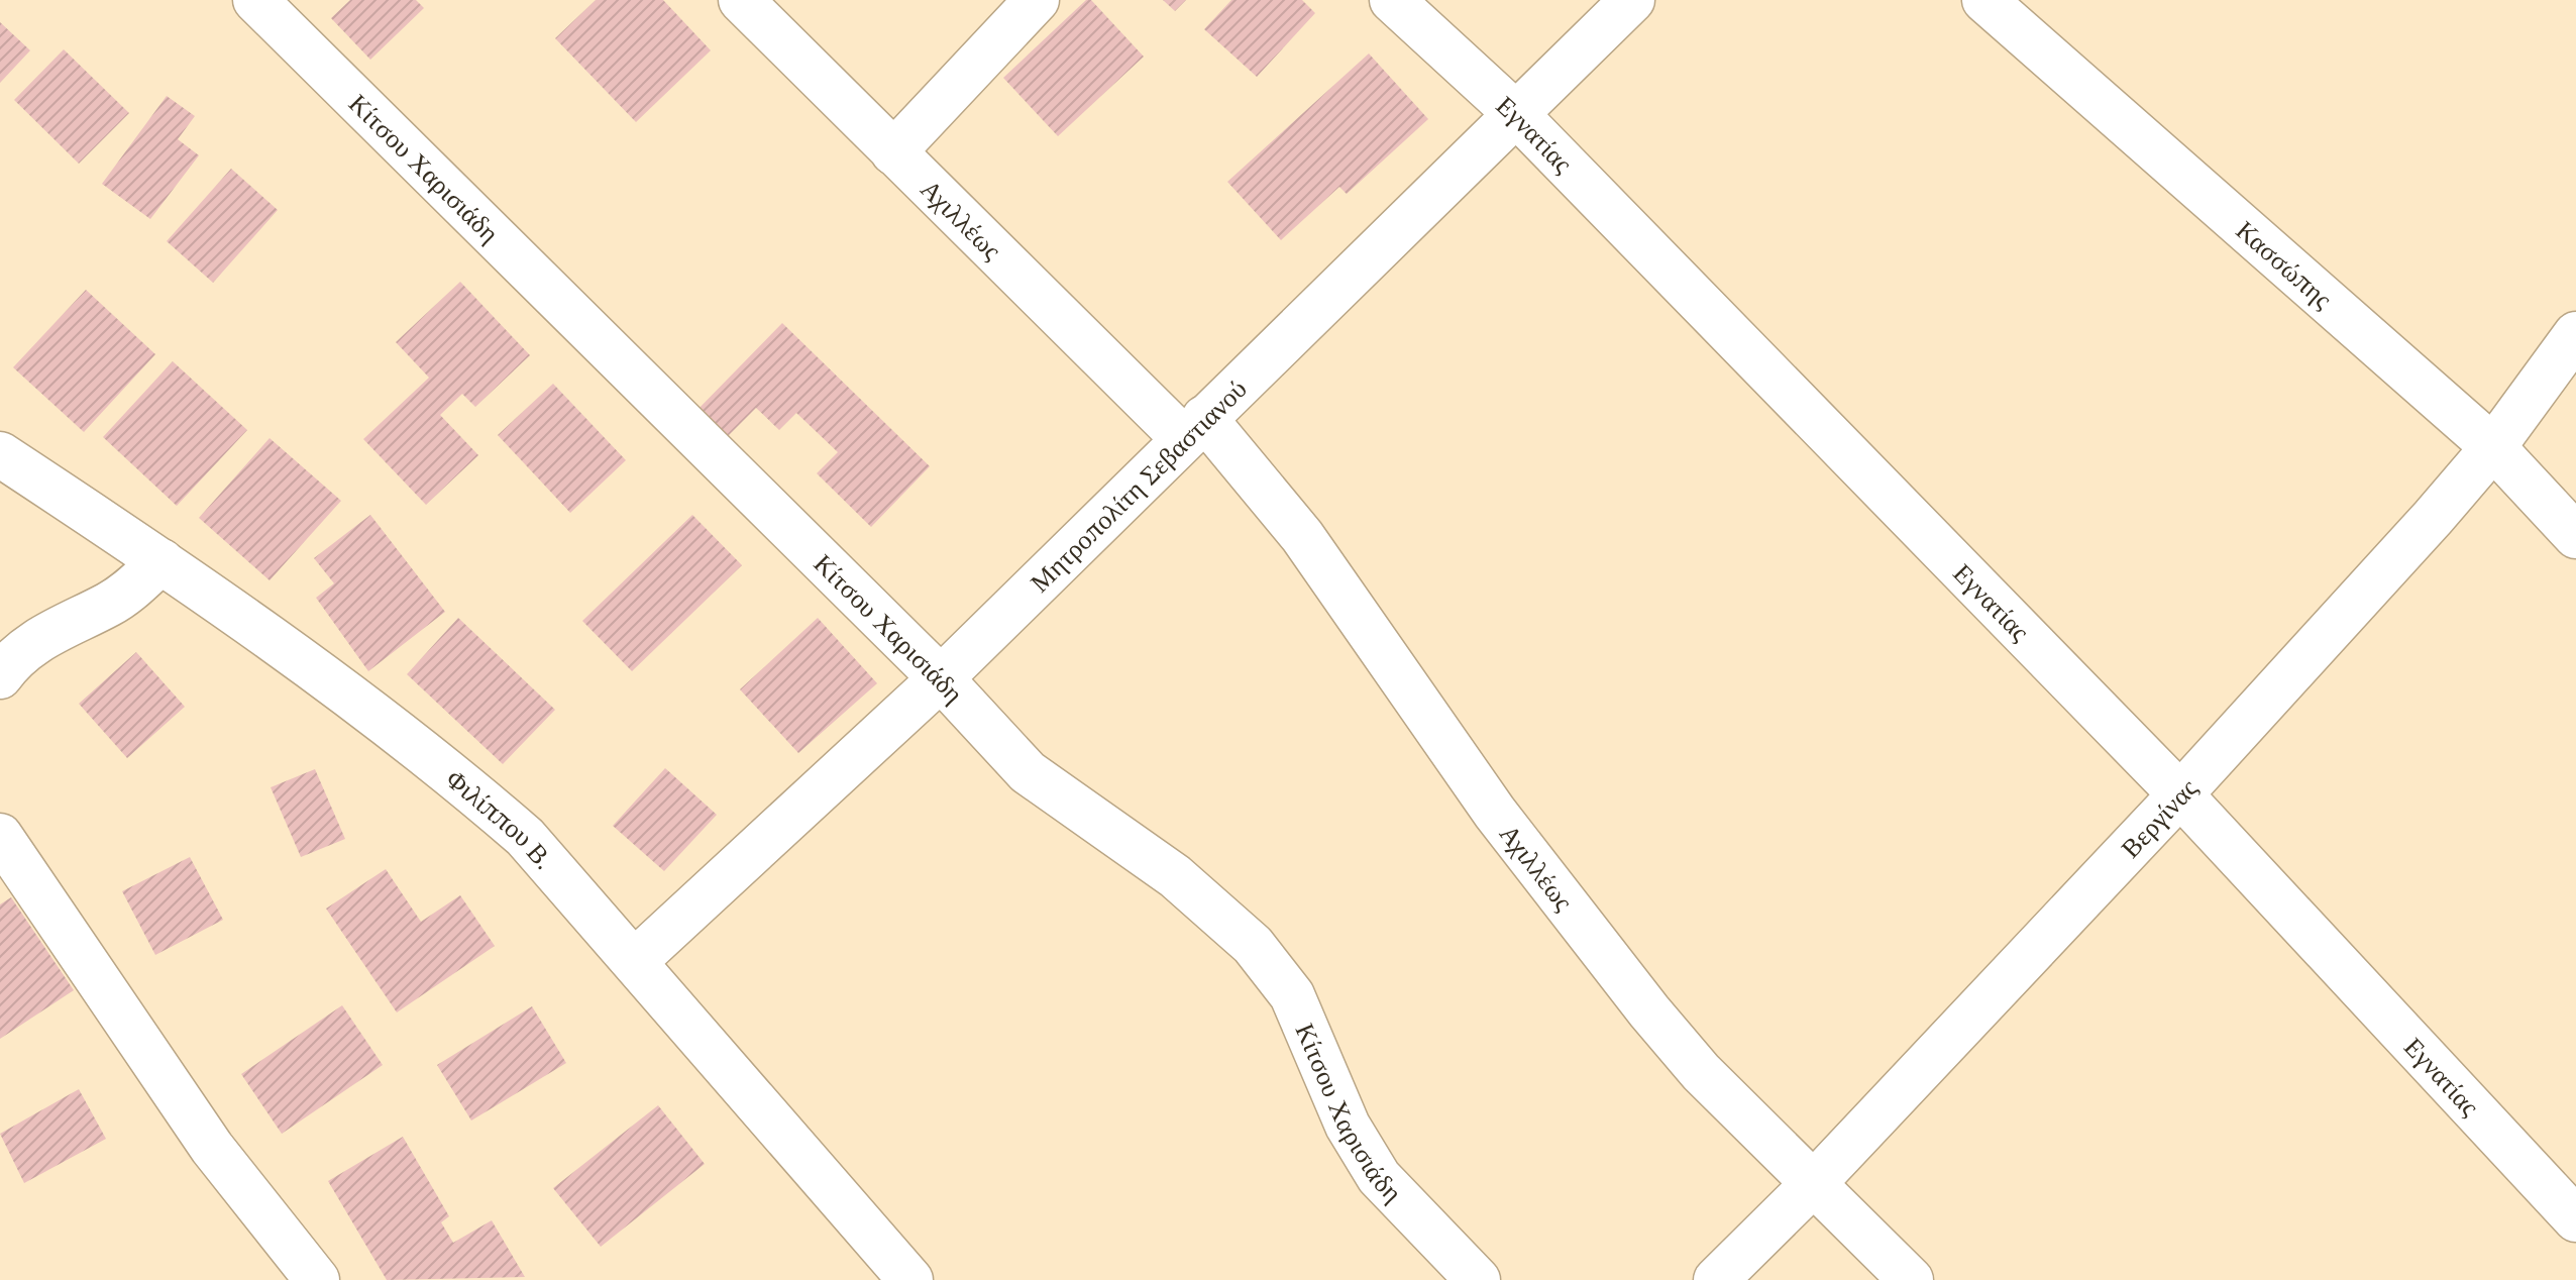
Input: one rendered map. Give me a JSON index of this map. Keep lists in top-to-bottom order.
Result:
{
  "streets": {
    "street": [
      "Εγνατίας",
      "Κίτσου Χαρισιάδη",
      "Αχιλλέως",
      "Κασσώπης",
      "Μητροπολίτη Σεβαστιανού",
      "Βεργίνας",
      "Φιλίππου Β."
    ]
  },
  "crossings": [
    ["Εγνατίας", "Μητροπολίτη Σεβαστιανού"],
    ["Εγνατίας", "Βεργίνας"],
    ["Κίτσου Χαρισιάδη", "Μητροπολίτη Σεβαστιανού"],
    ["Αχιλλέως", "Μητροπολίτη Σεβαστιανού"],
    ["Αχιλλέως", "Βεργίνας"],
    ["Κασσώπης", "Βεργίνας"],
    ["Μητροπολίτη Σεβαστιανού", "Φιλίππου Β."]
  ]
}
